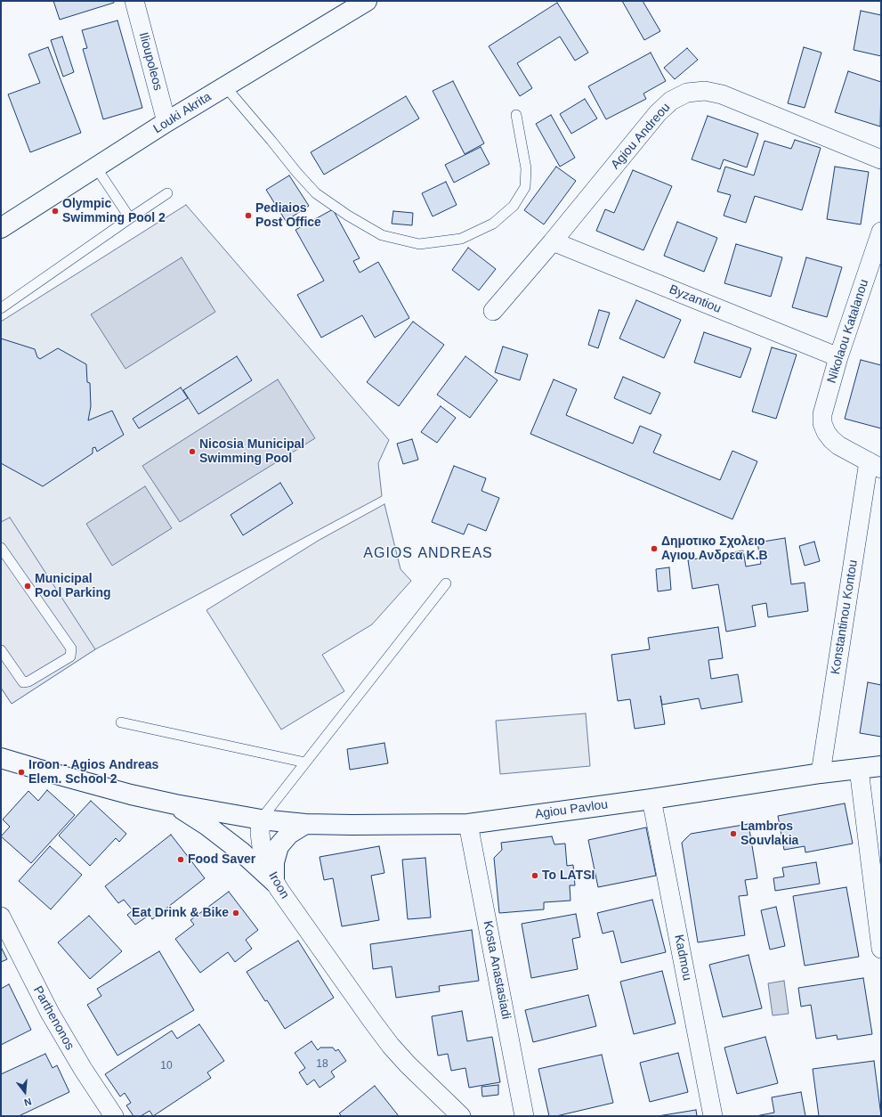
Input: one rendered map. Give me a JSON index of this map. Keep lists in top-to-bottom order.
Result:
{
  "streets": {
    "main road": ["Louki Akrita", "Agiou Pavlou"],
    "street": [
      "Ilioupoleos",
      "Agiou Andreou",
      "Byzantiou",
      "Nikolaou Katalanou",
      "Konstantinou Kontou",
      "Iroon",
      "Kadmou",
      "Kosta Anastasiadi",
      "Parthenonos"
    ]
  },
  "crossings": [
    ["Ilioupoleos", "Louki Akrita"],
    ["Agiou Andreou", "Byzantiou"],
    ["Byzantiou", "Nikolaou Katalanou"],
    ["Nikolaou Katalanou", "Konstantinou Kontou"],
    ["Konstantinou Kontou", "Agiou Pavlou"],
    ["Agiou Pavlou", "Iroon"],
    ["Agiou Pavlou", "Kadmou"],
    ["Agiou Pavlou", "Kosta Anastasiadi"]
  ],
  "districts": ["AGIOS ANDREAS"],
  "places": [
    "Olympic Swimming Pool 2",
    "Pediaios Post Office",
    "Nicosia Municipal Swimming Pool",
    "Δημοτικο Σχολειο Αγιου Ανδρεα Κ.Β",
    "Municipal Pool Parking",
    "Iroon - Agios Andreas Elem. School 2",
    "Lambros Souvlakia",
    "Food Saver",
    "To LATSI",
    "Eat Drink & Bike"
  ],
  "house_numbers": ["18", "10"],
  "north": "bottom"
}
